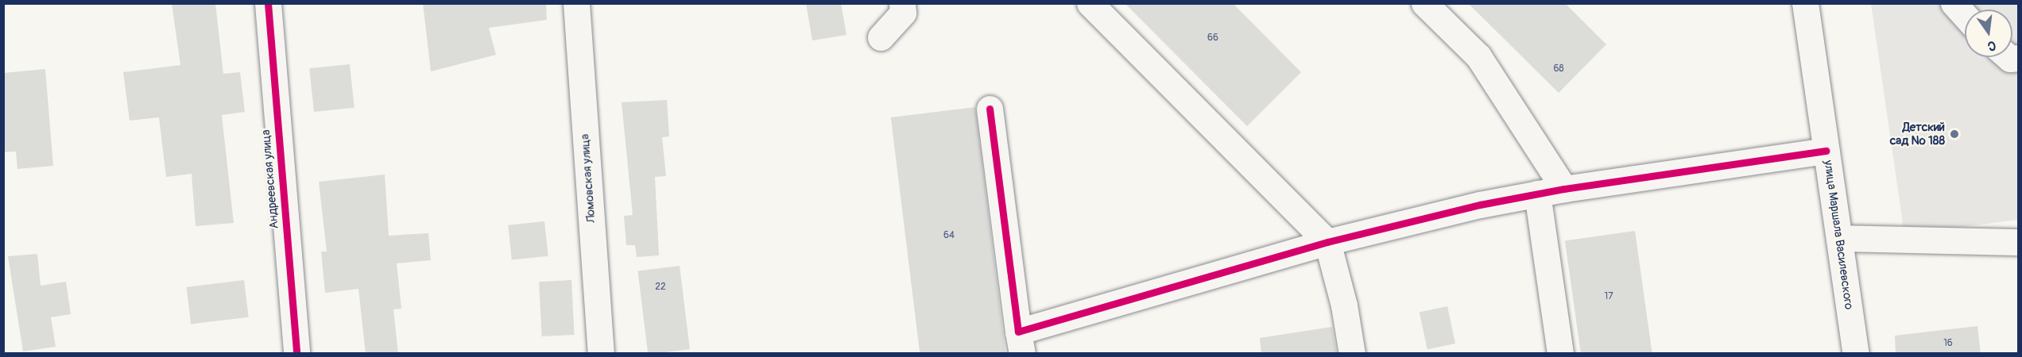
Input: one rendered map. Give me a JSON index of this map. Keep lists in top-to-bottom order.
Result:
{
  "streets": {
    "street": ["Ломовская улица", "Андреевская улица", "улица Маршала Василевского"]
  },
  "places": ["Детский сад № 188"],
  "house_numbers": [
    "66",
    "68",
    "64",
    "22",
    "17",
    "16"
  ],
  "north": "bottom"
}
